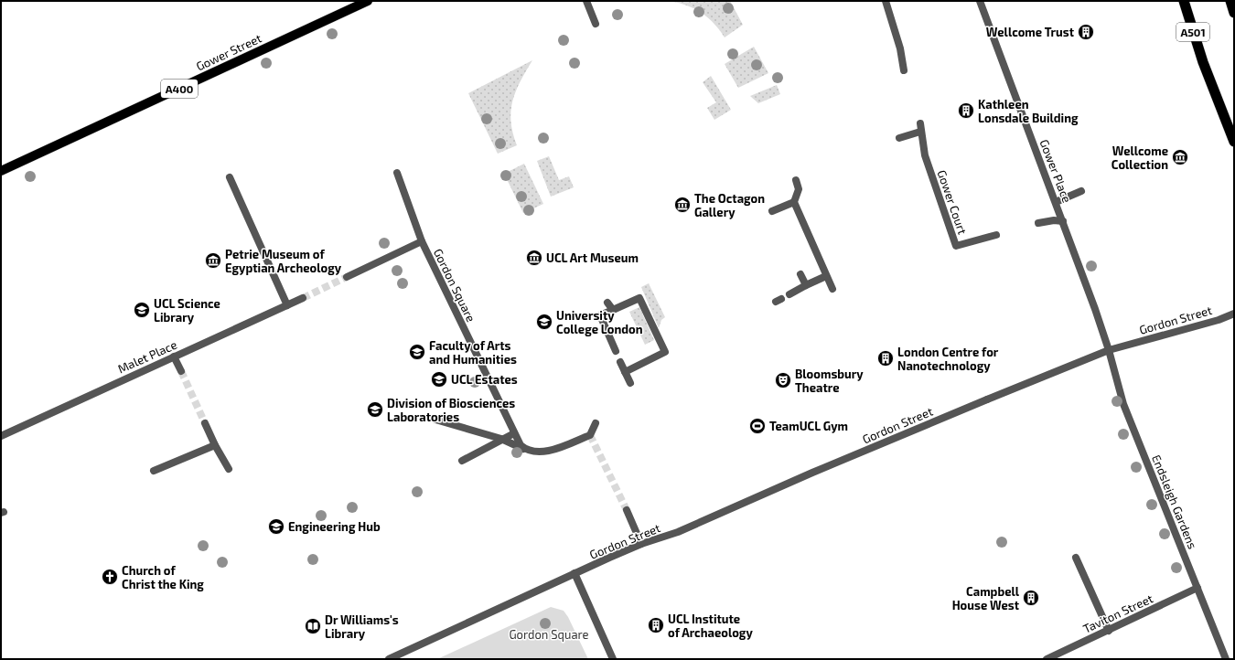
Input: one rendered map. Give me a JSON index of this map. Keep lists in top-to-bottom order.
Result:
{
  "streets": {
    "highway": ["A501"],
    "main road": ["Gower Street", "A400"],
    "street": [
      "Gower Place",
      "Gower Court",
      "Gordon Square",
      "Gordon Street",
      "Malet Place",
      "Endsleigh Gardens",
      "Taviton Street"
    ]
  },
  "crossings": [
    ["Gower Place", "Gordon Street"],
    ["Gower Place", "Endsleigh Gardens"],
    ["Gordon Street", "Endsleigh Gardens"],
    ["Endsleigh Gardens", "Taviton Street"]
  ],
  "parks": ["Gordon Square"],
  "places": {
    "building": [
      "Wellcome Trust",
      "Kathleen Lonsdale Building",
      "London Centre for Nanotechnology",
      "Campbell House West",
      "UCL Institute of Archaeology"
    ],
    "museum": [
      "Wellcome Collection",
      "The Octagon Gallery",
      "UCL Art Museum",
      "Petrie Museum of Egyptian Archeology"
    ],
    "school or university": [
      "UCL Science Library",
      "University College London",
      "Faculty of Arts and Humanities",
      "UCL Estates",
      "Division of Biosciences Laboratories",
      "Engineering Hub"
    ],
    "theatre": ["Bloomsbury Theatre"],
    "sports": ["TeamUCL Gym"],
    "church": ["Church of Christ the King"],
    "library": ["Dr Williams's Library"]
  }
}
